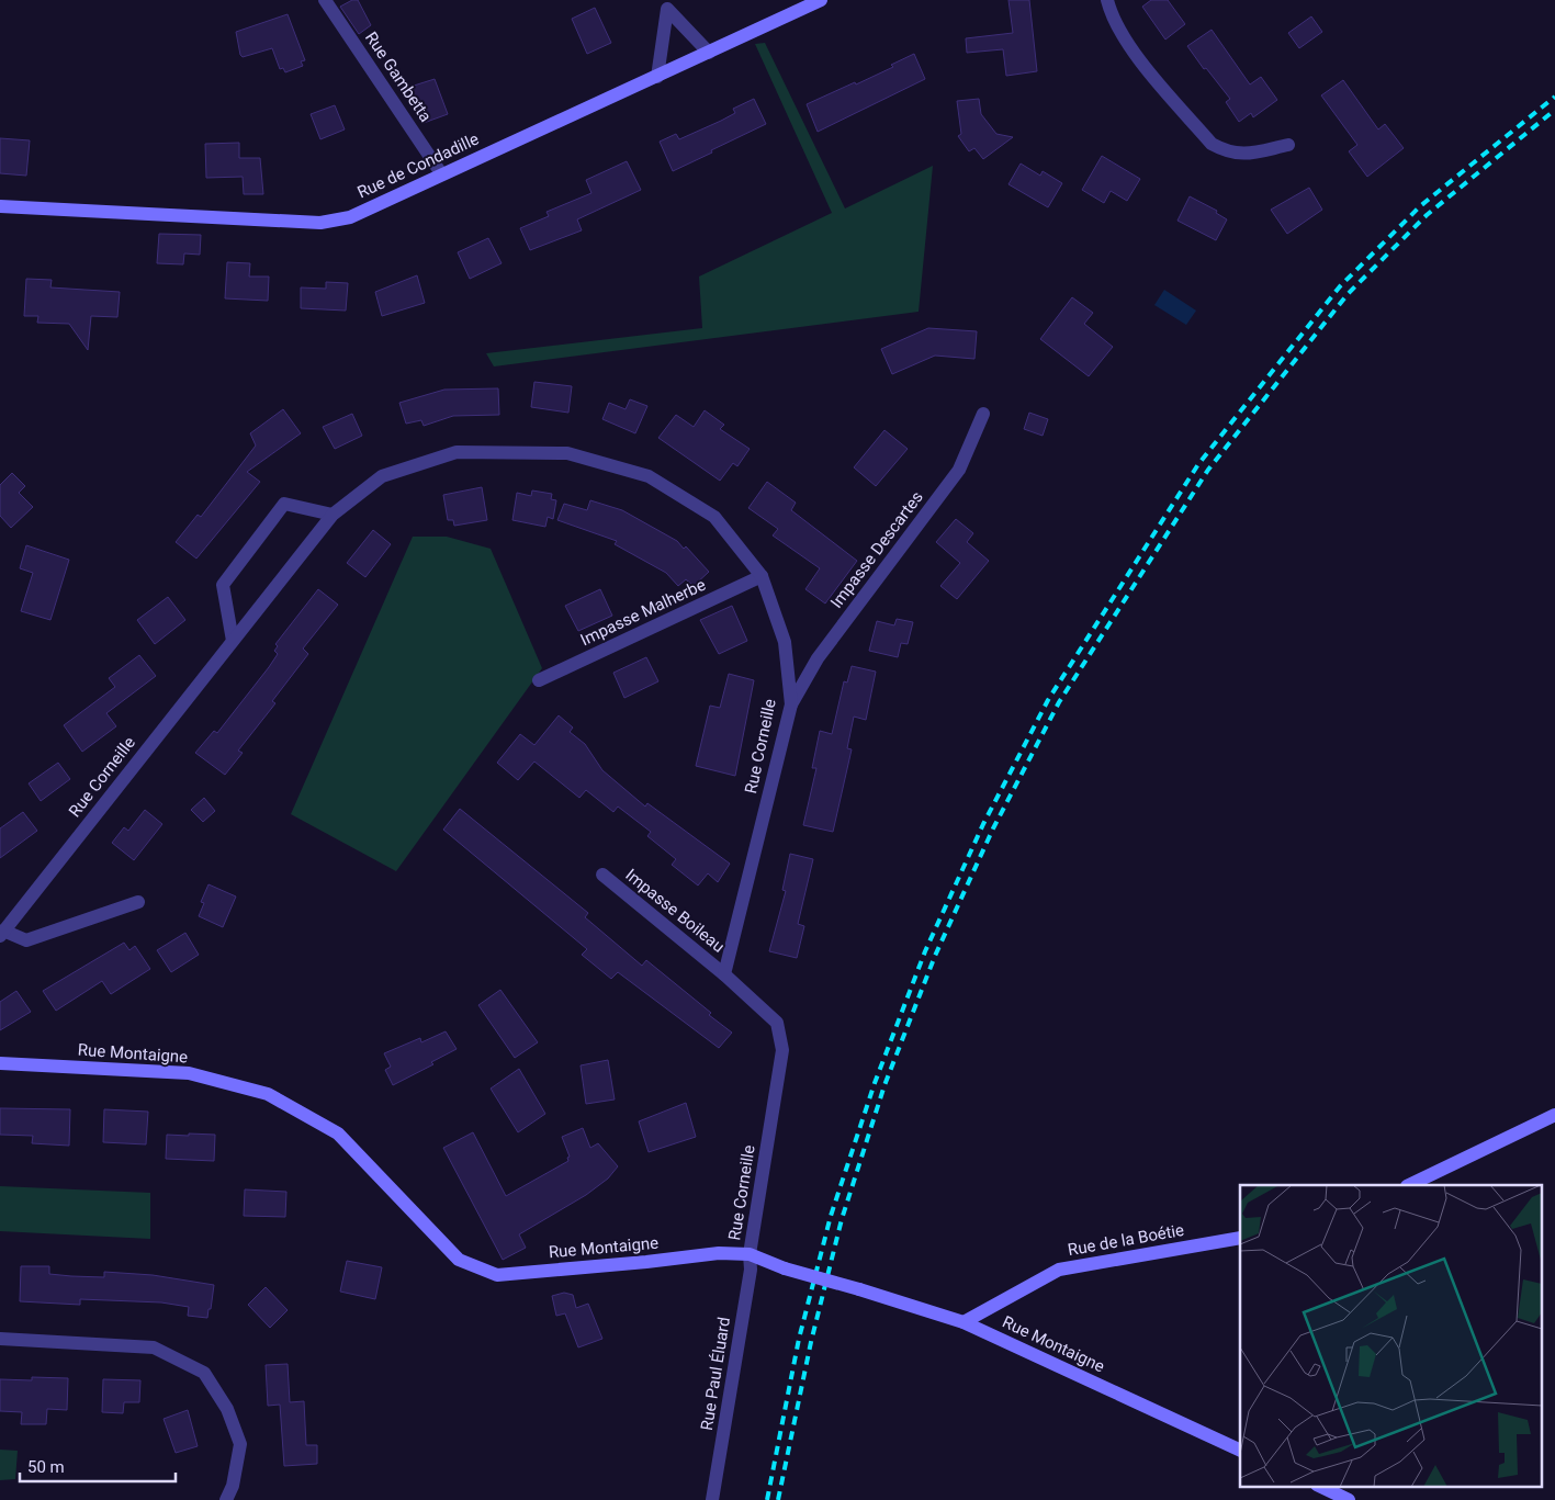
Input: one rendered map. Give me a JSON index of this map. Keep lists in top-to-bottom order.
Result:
{
  "streets": {
    "street": [
      "Rue Gambetta",
      "Rue de Condadille",
      "Impasse Descartes",
      "Impasse Malherbe",
      "Rue Corneille",
      "Impasse Boileau",
      "Rue Montaigne",
      "Rue de la Boétie",
      "Rue Paul Éluard"
    ]
  },
  "crossings": [
    ["Rue Gambetta", "Rue de Condadille"],
    ["Impasse Descartes", "Rue Corneille"],
    ["Impasse Malherbe", "Rue Corneille"],
    ["Rue Corneille", "Impasse Boileau"],
    ["Rue Corneille", "Rue Montaigne"],
    ["Rue Corneille", "Rue Paul Éluard"],
    ["Rue Montaigne", "Rue de la Boétie"],
    ["Rue Montaigne", "Rue Paul Éluard"]
  ],
  "scale_bar": "50 m"
}
